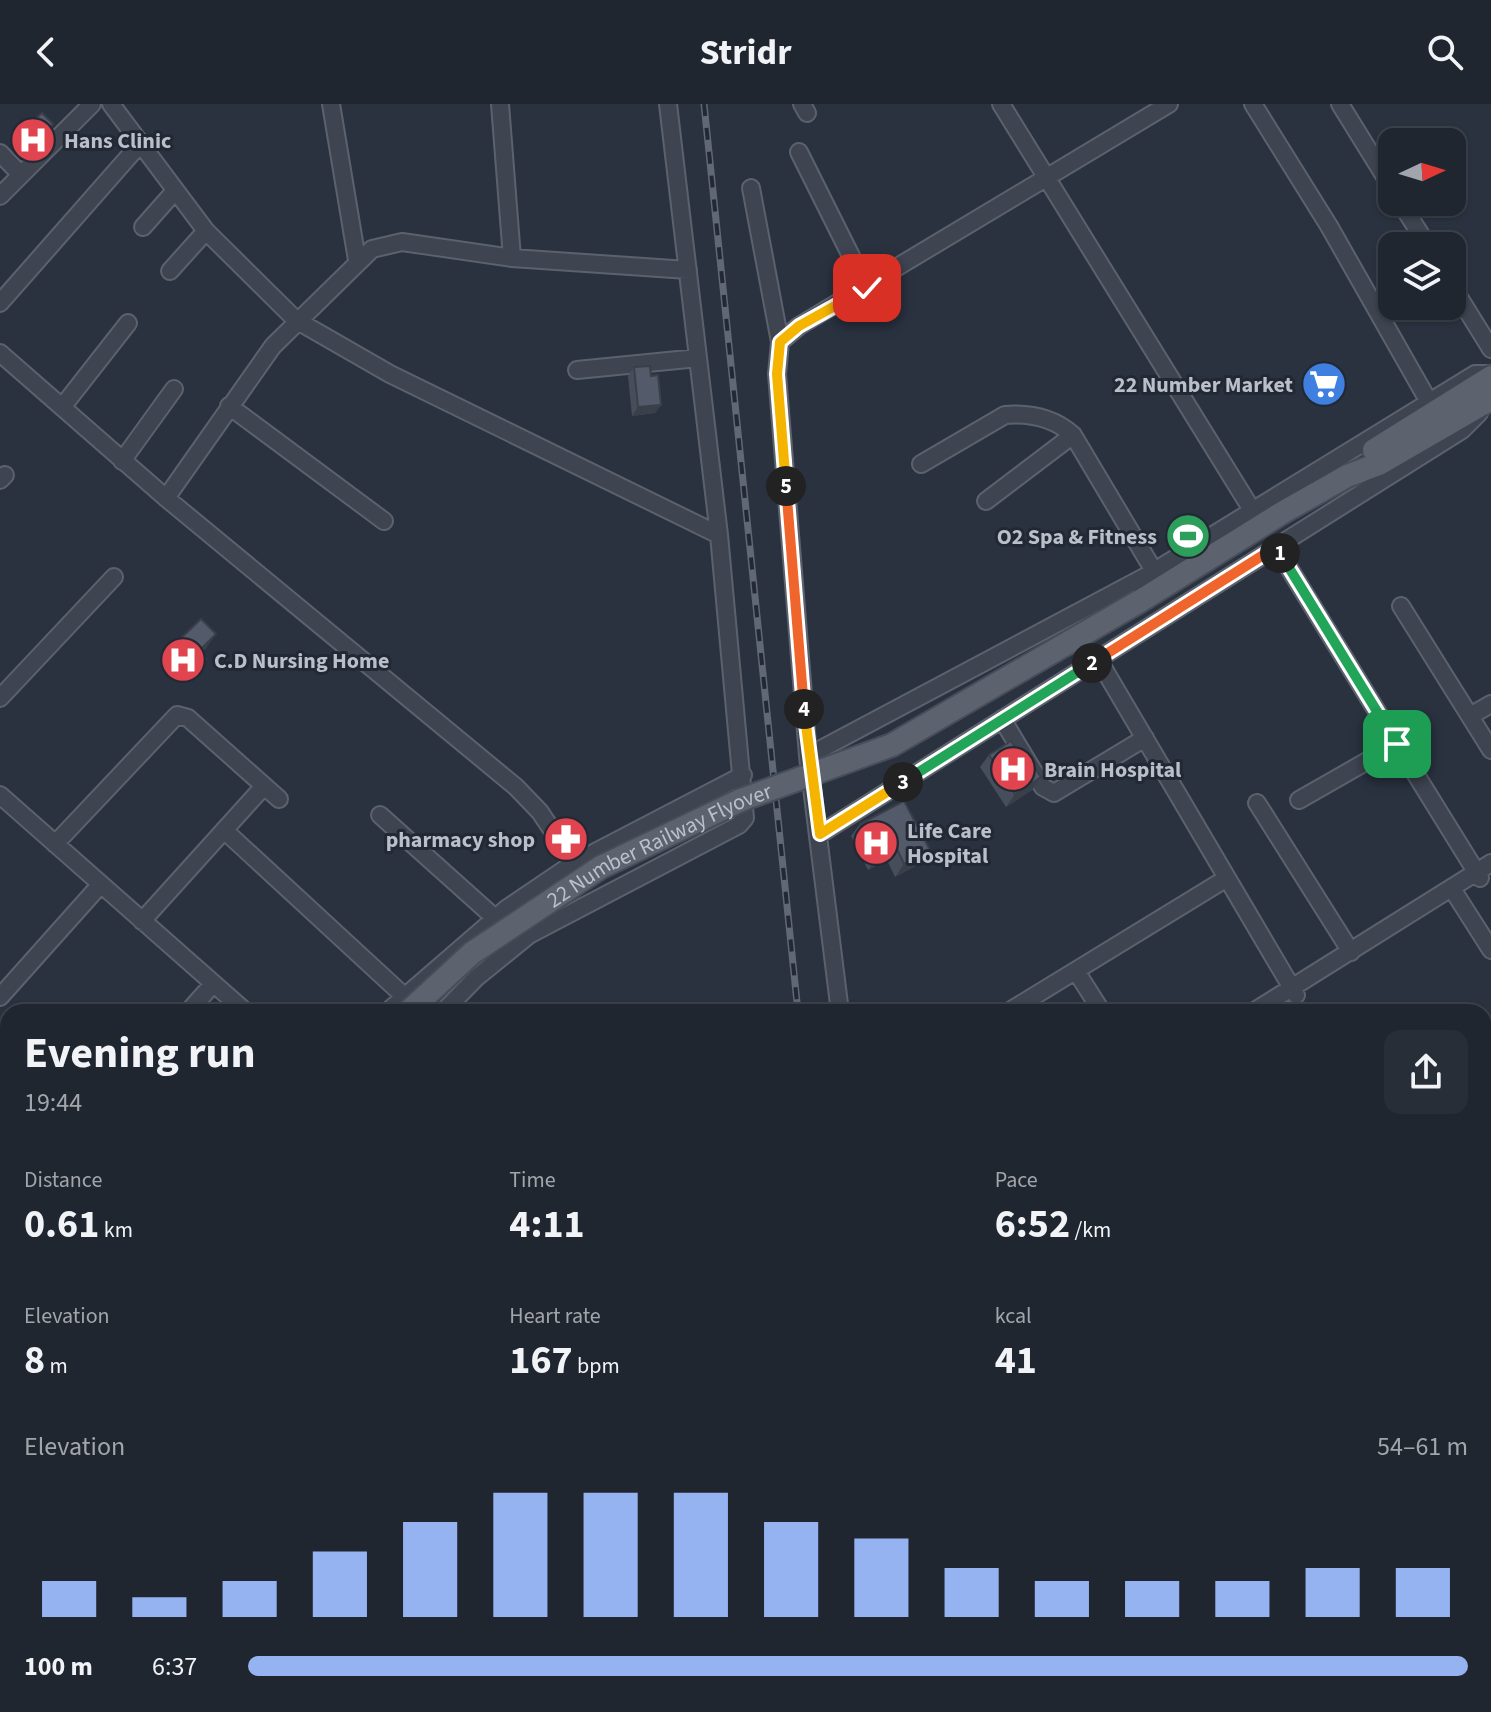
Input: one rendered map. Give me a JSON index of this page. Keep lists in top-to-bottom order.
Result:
{
  "streets": {
    "main road": ["22 Number Railway Flyover"]
  },
  "places": {
    "hospital": [
      "Hans Clinic",
      "C.D Nursing Home",
      "Brain Hospital",
      "Life Care Hospital"
    ],
    "supermarket": ["22 Number Market"],
    "sports": ["O2 Spa & Fitness"],
    "pharmacy": ["pharmacy shop"]
  },
  "north": "right",
  "page": {
    "header": "Stridr",
    "pins": [
      "5",
      "1",
      "2",
      "4",
      "3"
    ],
    "heading": ["Evening run", "19:44"],
    "stats": [
      ["Distance", "0.61 km"],
      ["Time", "4:11"],
      ["Pace", "6:52 /km"],
      ["Elevation", "8 m"],
      ["Heart rate", "167 bpm"],
      ["kcal", "41"]
    ],
    "chart": ["Elevation", "54–61 m"],
    "list": [
      {
        "name": "100 m",
        "note": "6:37"
      }
    ]
  }
}
